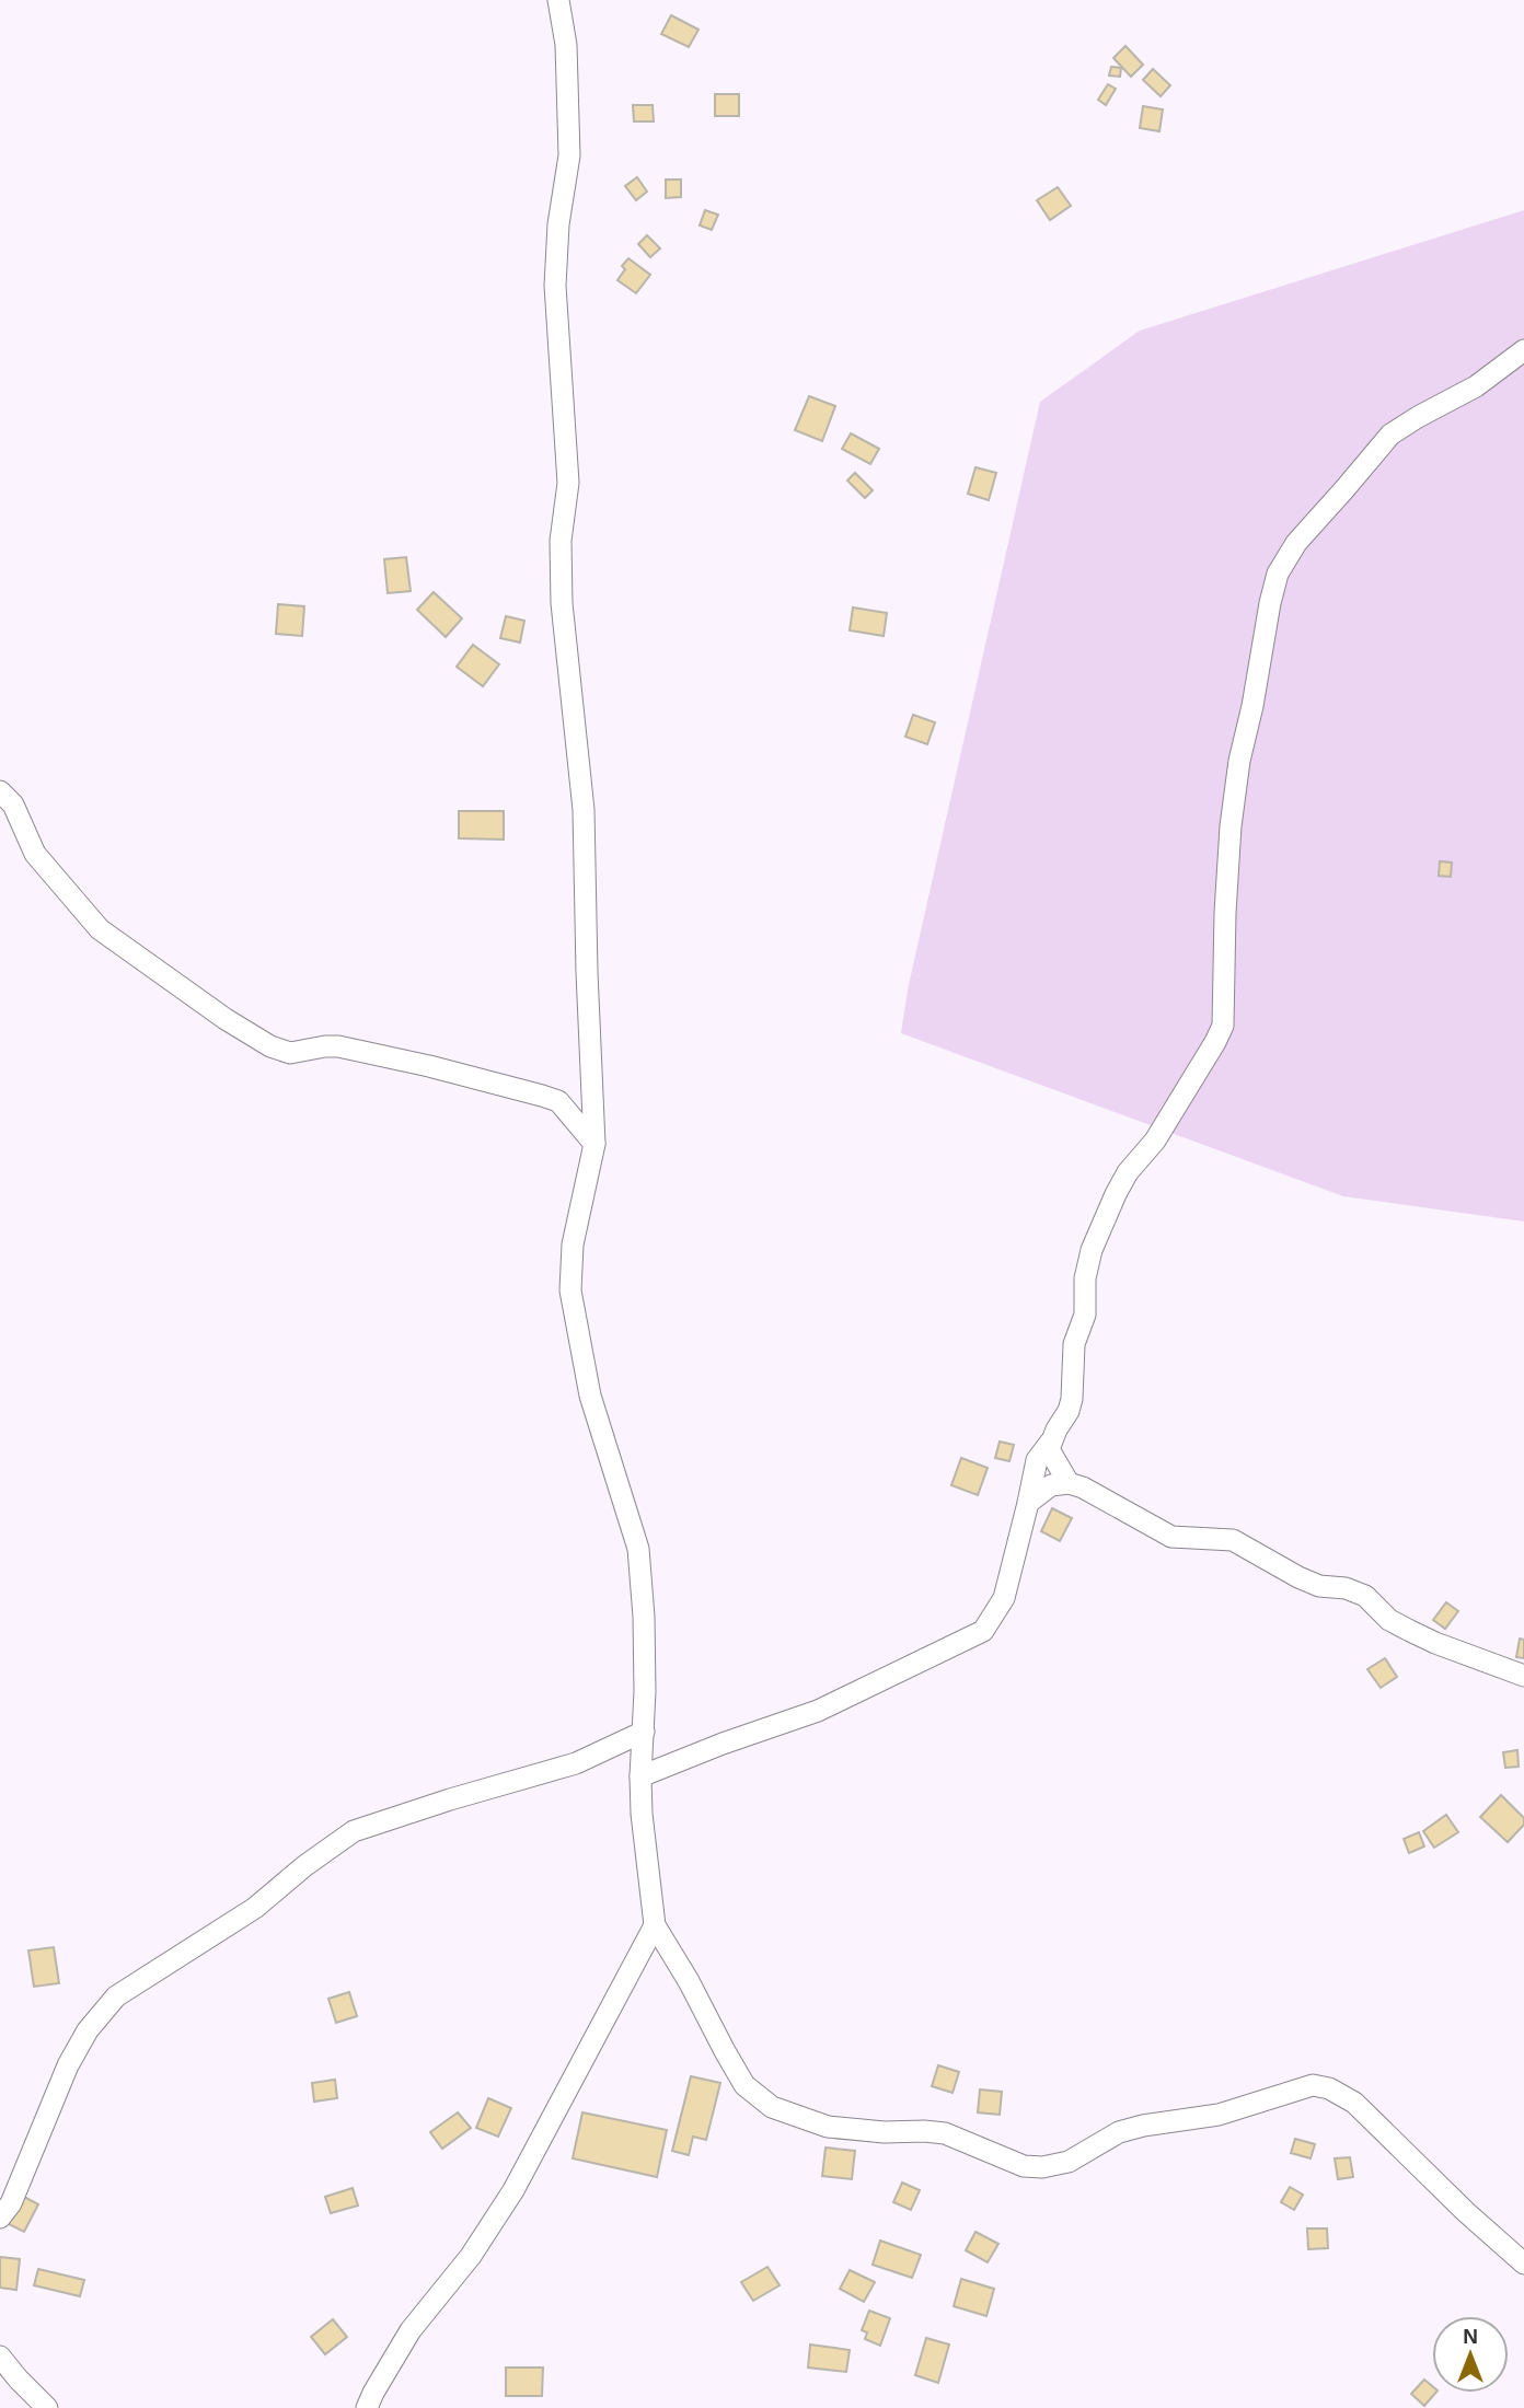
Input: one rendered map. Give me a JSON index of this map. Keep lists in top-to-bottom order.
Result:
{
  "north": "top"
}
